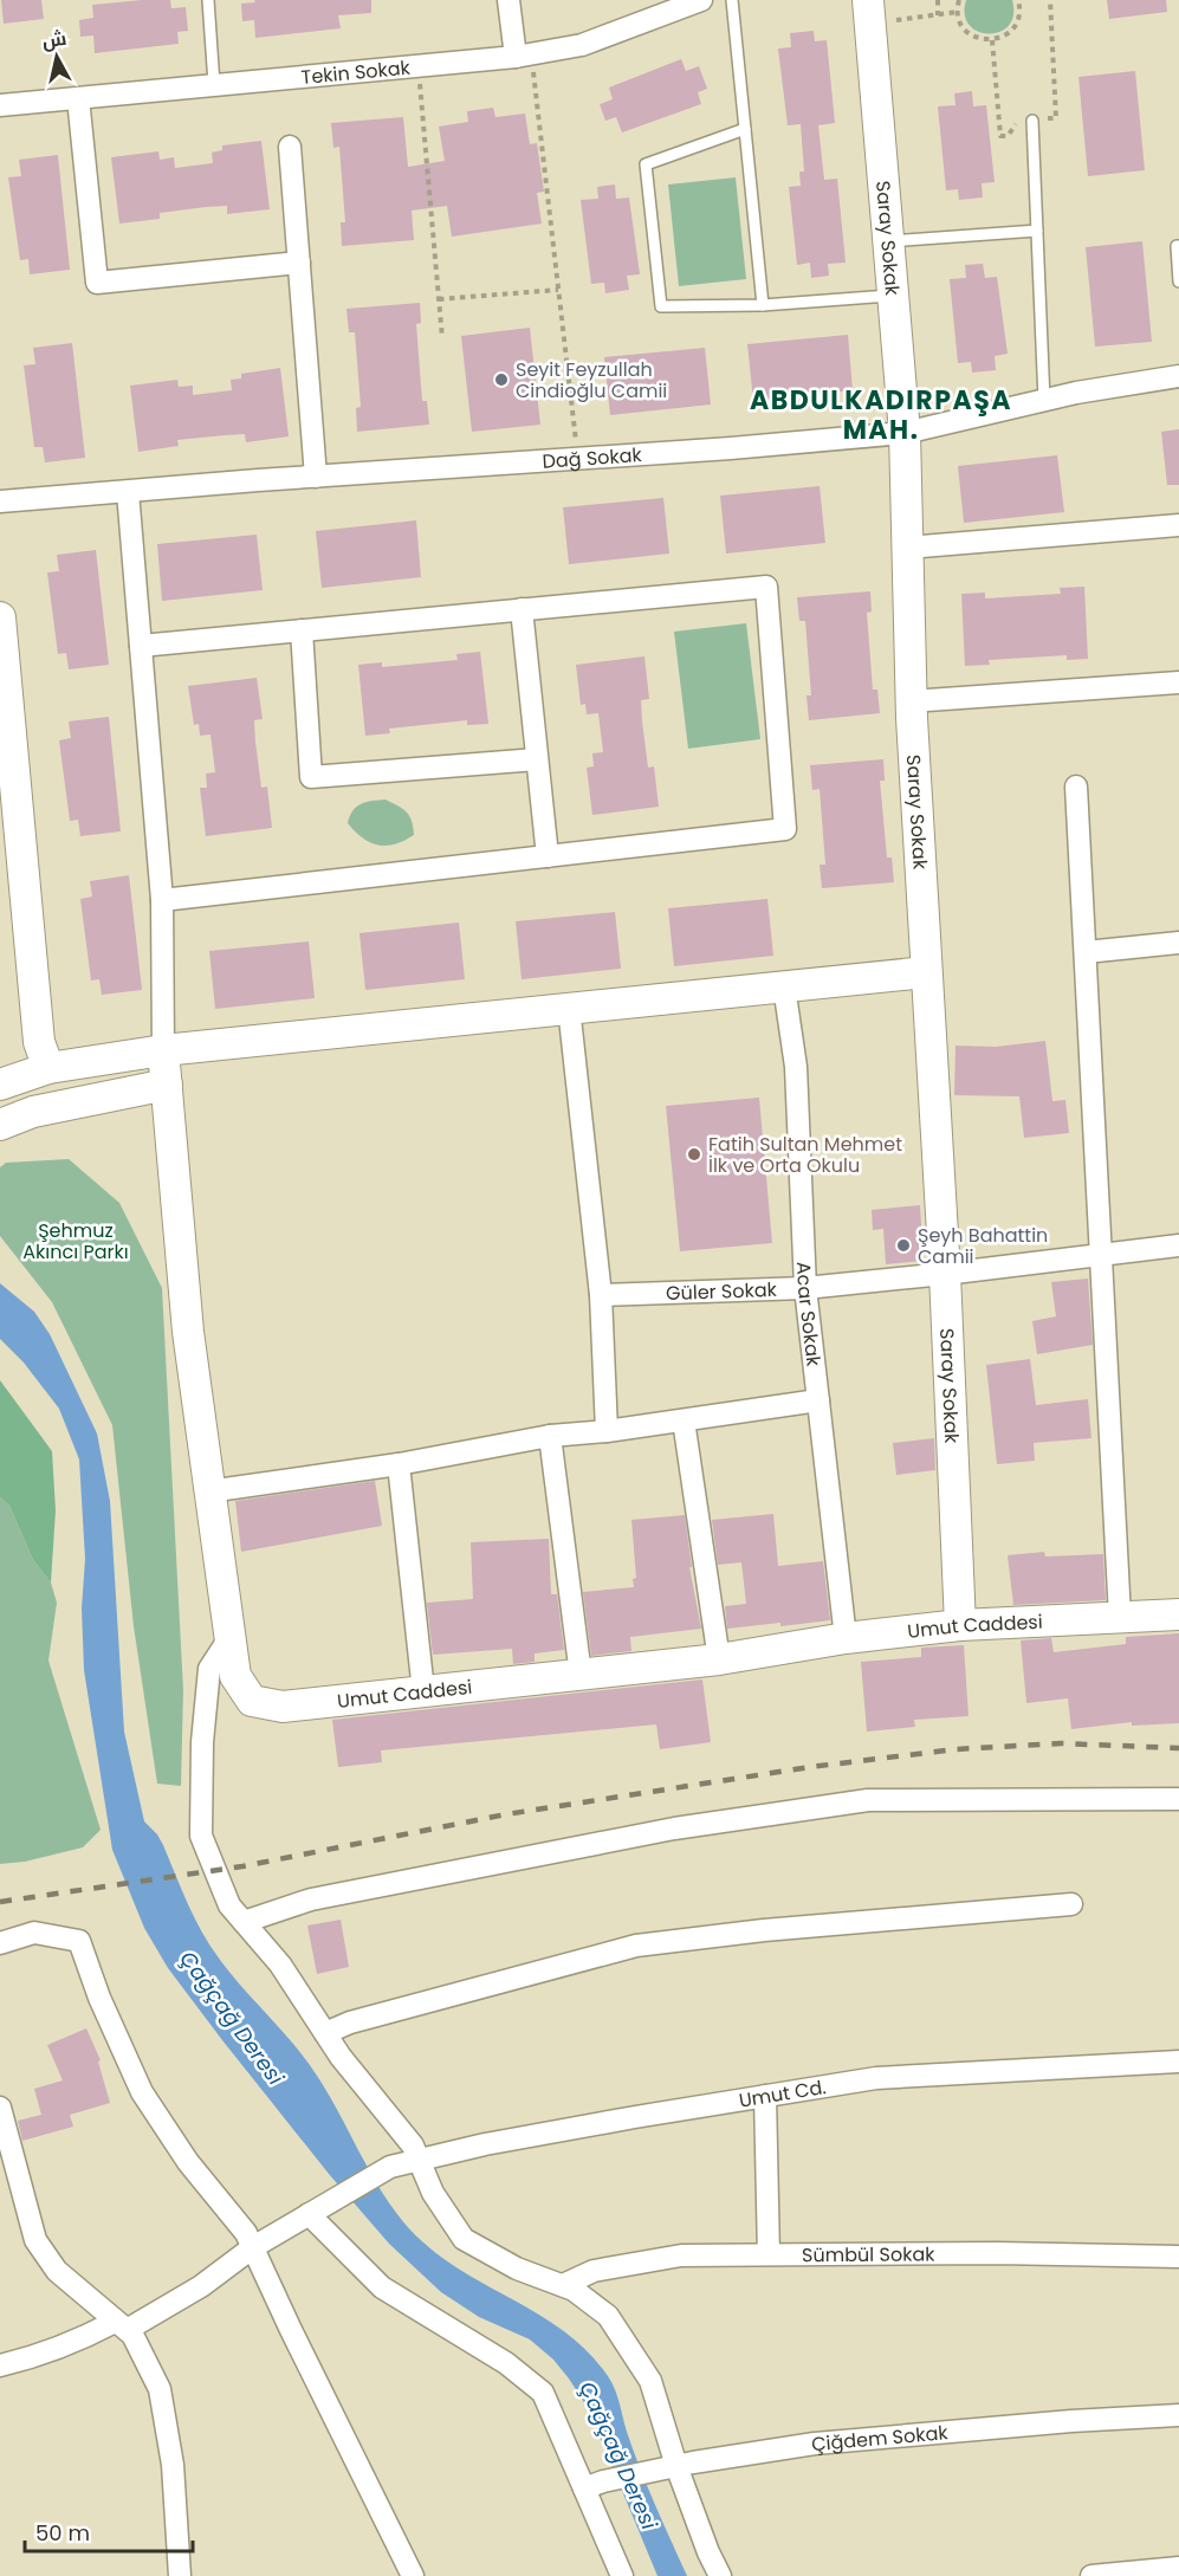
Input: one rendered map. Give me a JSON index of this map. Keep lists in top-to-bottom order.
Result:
{
  "streets": {
    "street": [
      "Tekin Sokak",
      "Saray Sokak",
      "Dağ Sokak",
      "Güler Sokak",
      "Acar Sokak",
      "Umut Caddesi",
      "Umut Cd.",
      "Sümbül Sokak",
      "Çiğdem Sokak"
    ]
  },
  "crossings": [
    ["Saray Sokak", "Dağ Sokak"],
    ["Saray Sokak", "Güler Sokak"],
    ["Saray Sokak", "Umut Caddesi"],
    ["Güler Sokak", "Acar Sokak"],
    ["Acar Sokak", "Umut Caddesi"]
  ],
  "districts": ["ABDULKADIRPAŞA MAH."],
  "water": ["Çağçağ Deresi"],
  "parks": ["Şehmuz Akıncı Parkı"],
  "places": ["Seyit Feyzullah Cindioğlu Camii", "Fatih Sultan Mehmet İlk ve Orta Okulu", "Şeyh Bahattin Camii"],
  "scale_bar": "50 m",
  "north": "top"
}
